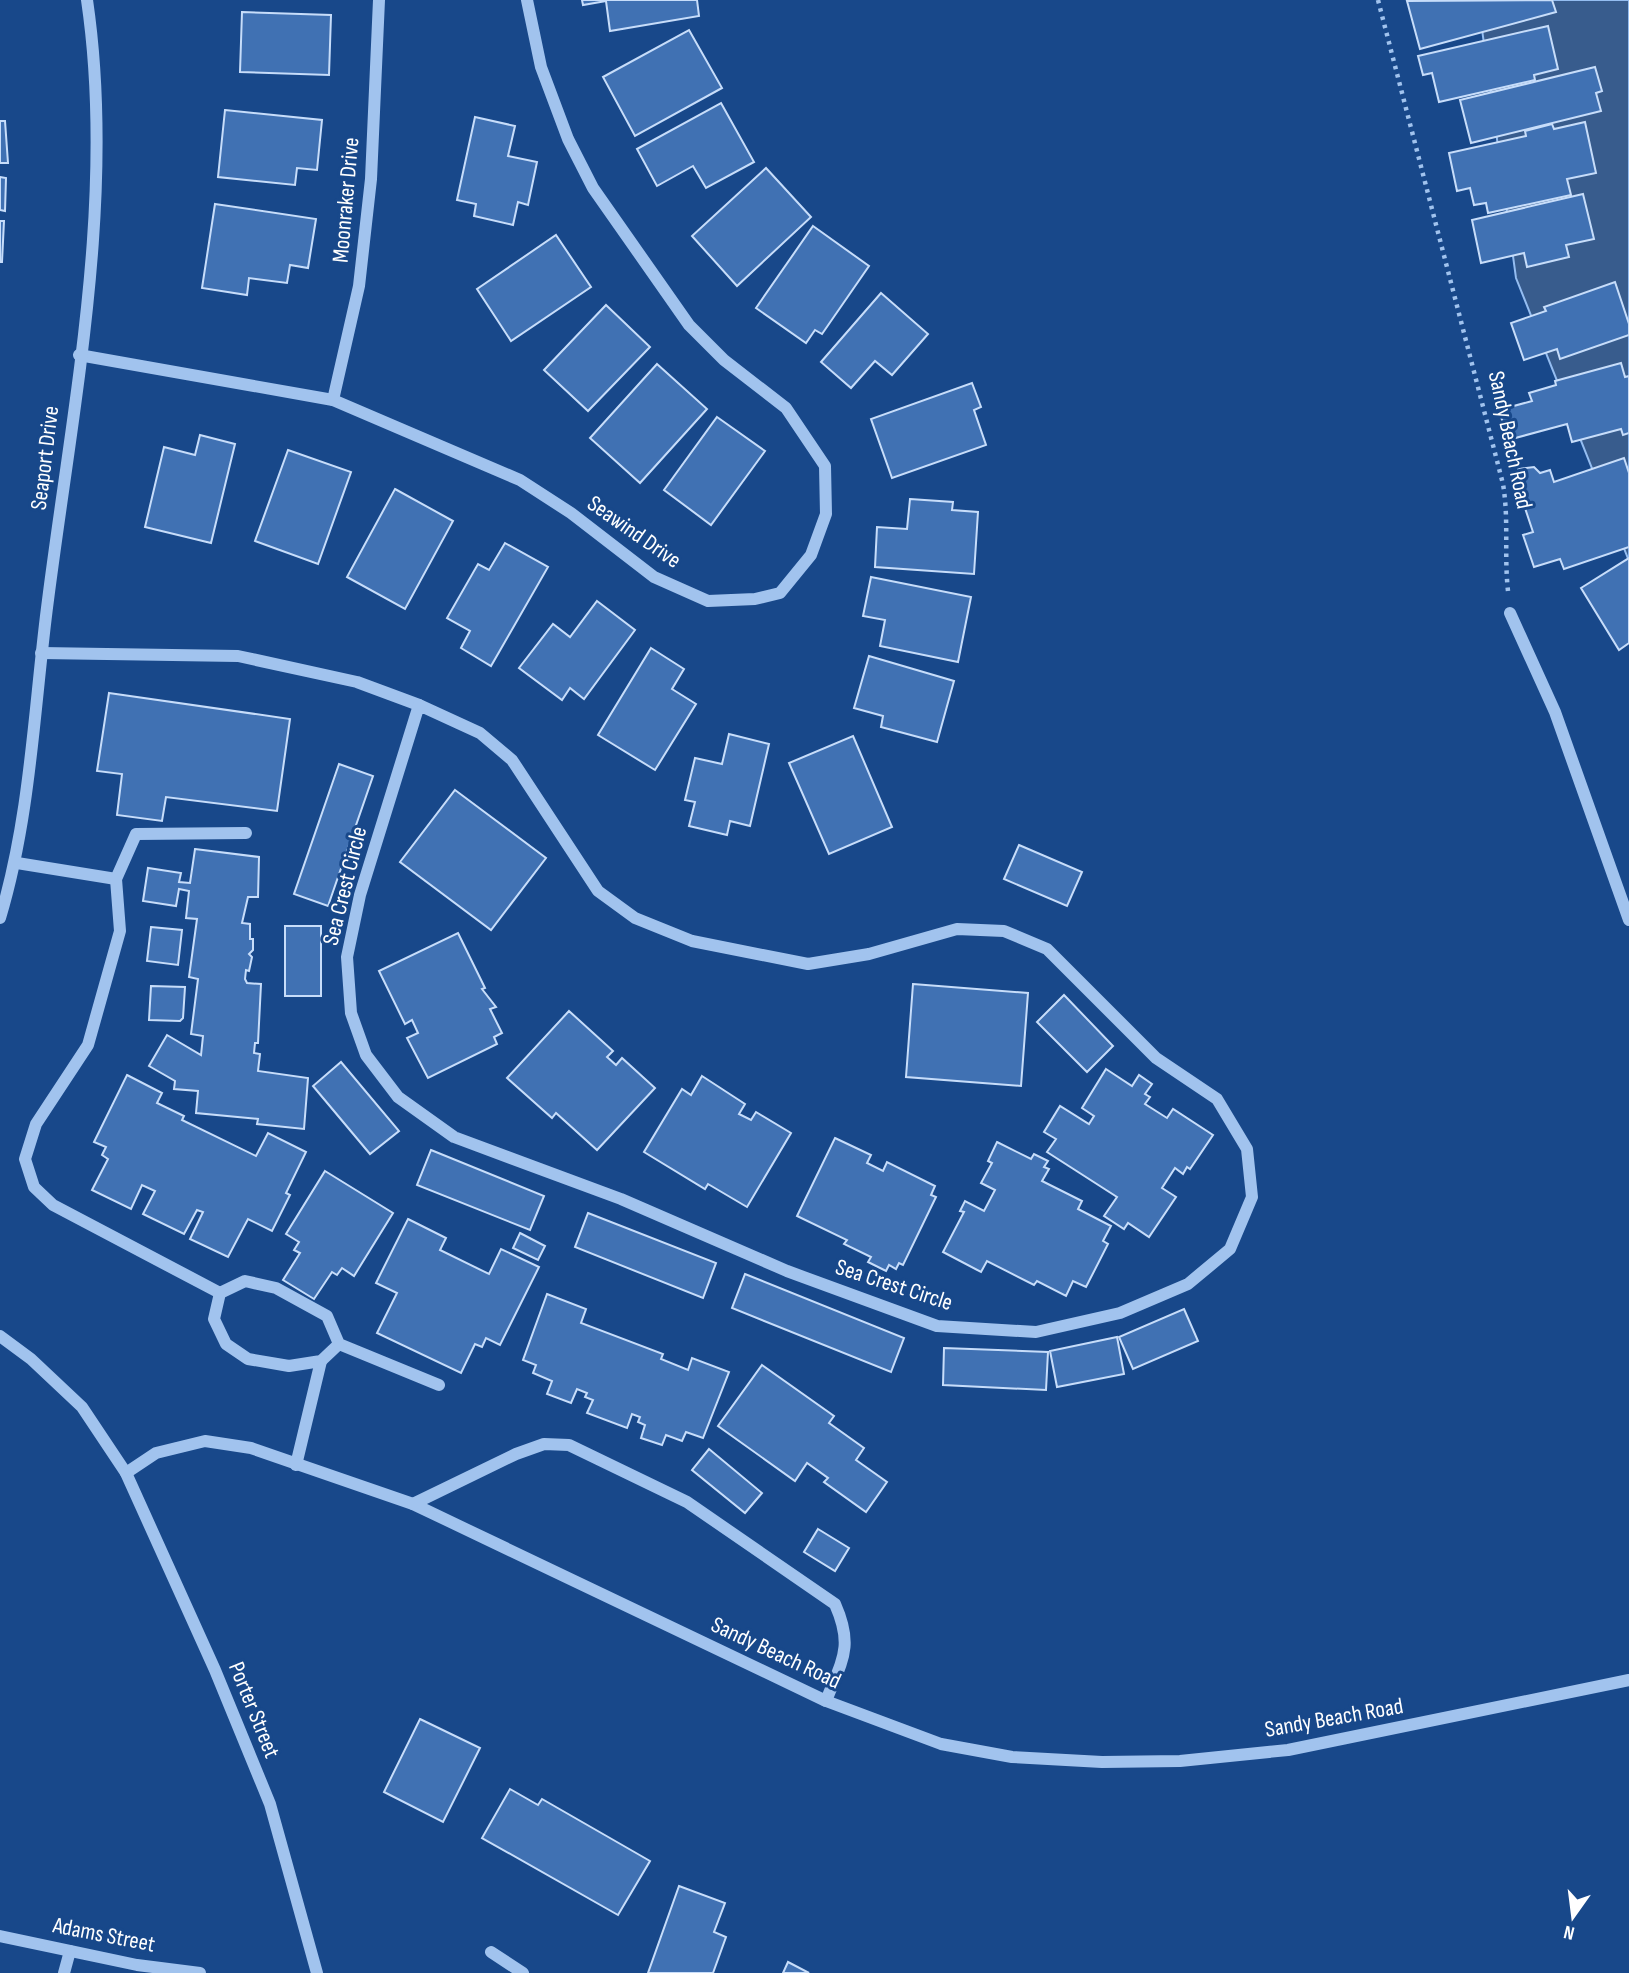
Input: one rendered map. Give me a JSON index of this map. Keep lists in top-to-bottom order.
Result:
{
  "streets": {
    "street": [
      "Moonraker Drive",
      "Sandy Beach Road",
      "Seaport Drive",
      "Seawind Drive",
      "Sea Crest Circle",
      "Porter Street",
      "Adams Street"
    ]
  },
  "crossings": [
    ["Moonraker Drive", "Seawind Drive"],
    ["Sandy Beach Road", "Porter Street"],
    ["Seaport Drive", "Seawind Drive"],
    ["Seaport Drive", "Sea Crest Circle"]
  ],
  "north": "bottom"
}
